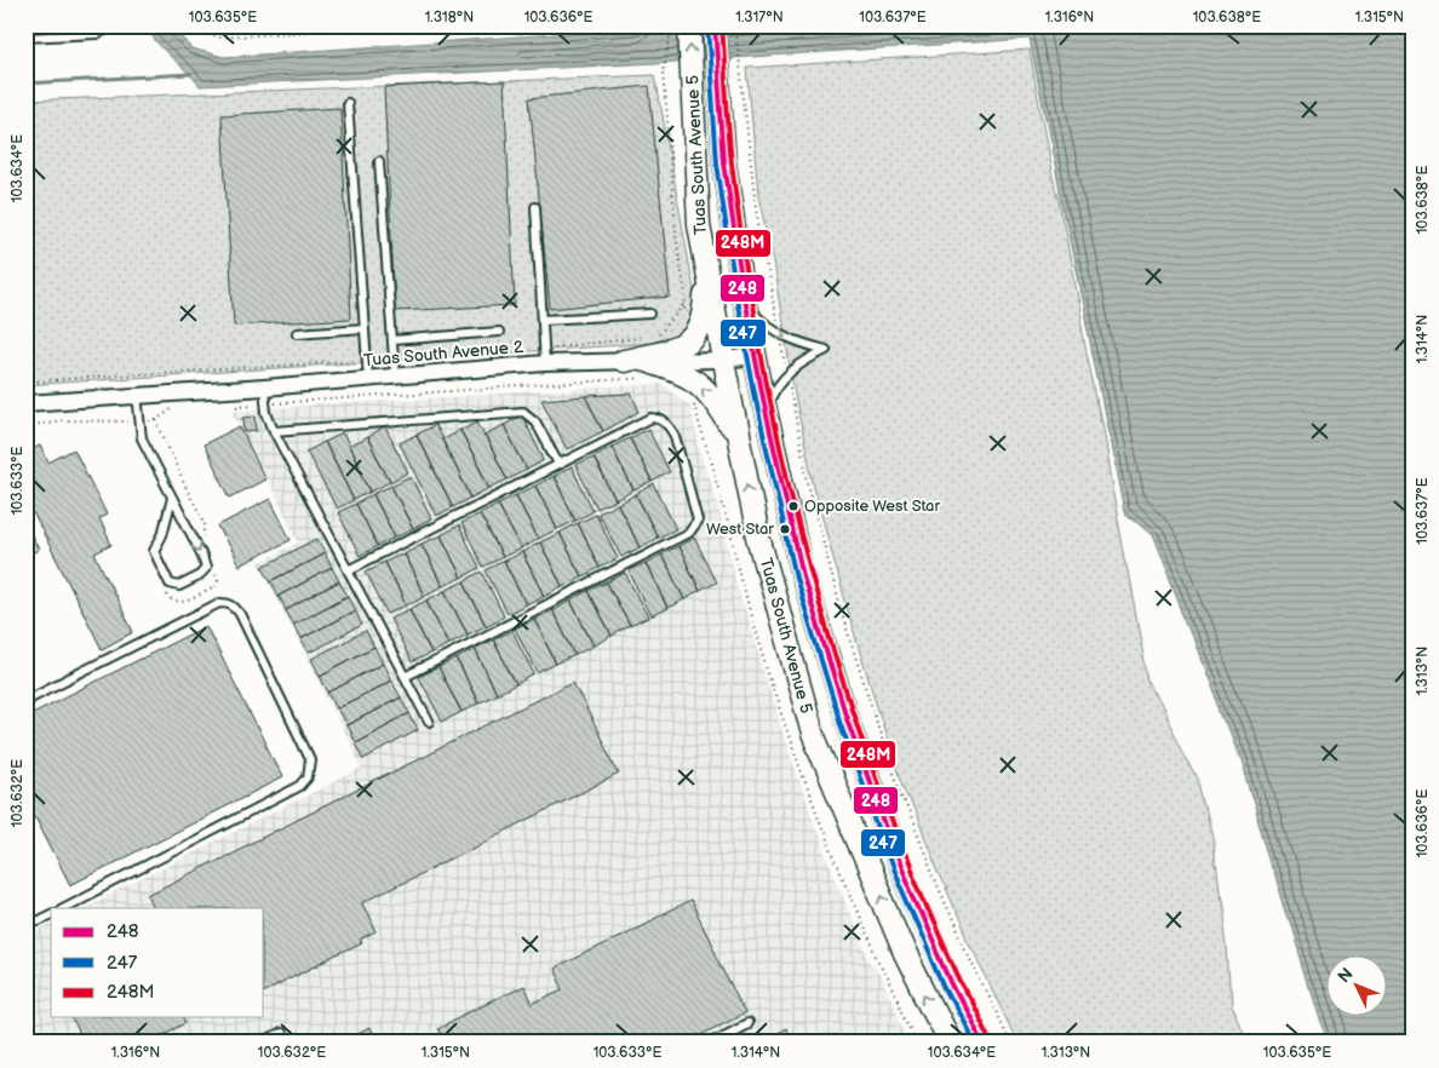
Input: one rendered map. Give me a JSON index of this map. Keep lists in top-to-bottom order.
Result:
{
  "streets": {
    "street": ["Tuas South Avenue 5", "Tuas South Avenue 2"]
  },
  "crossings": [
    ["Tuas South Avenue 5", "Tuas South Avenue 2"]
  ],
  "places": ["Opposite West Star", "West Star"],
  "lines": ["transit line 248", "transit line 247", "transit line 248M"],
  "legend": ["248", "247", "248M"],
  "north": "top left",
  "coordinates": [
    "103.635°E",
    "1.318°N",
    "103.636°E",
    "1.317°N",
    "103.637°E",
    "1.316°N",
    "103.638°E",
    "1.315°N",
    "103.634°E",
    "1.314°N",
    "103.633°E",
    "1.313°N",
    "103.632°E"
  ]
}
